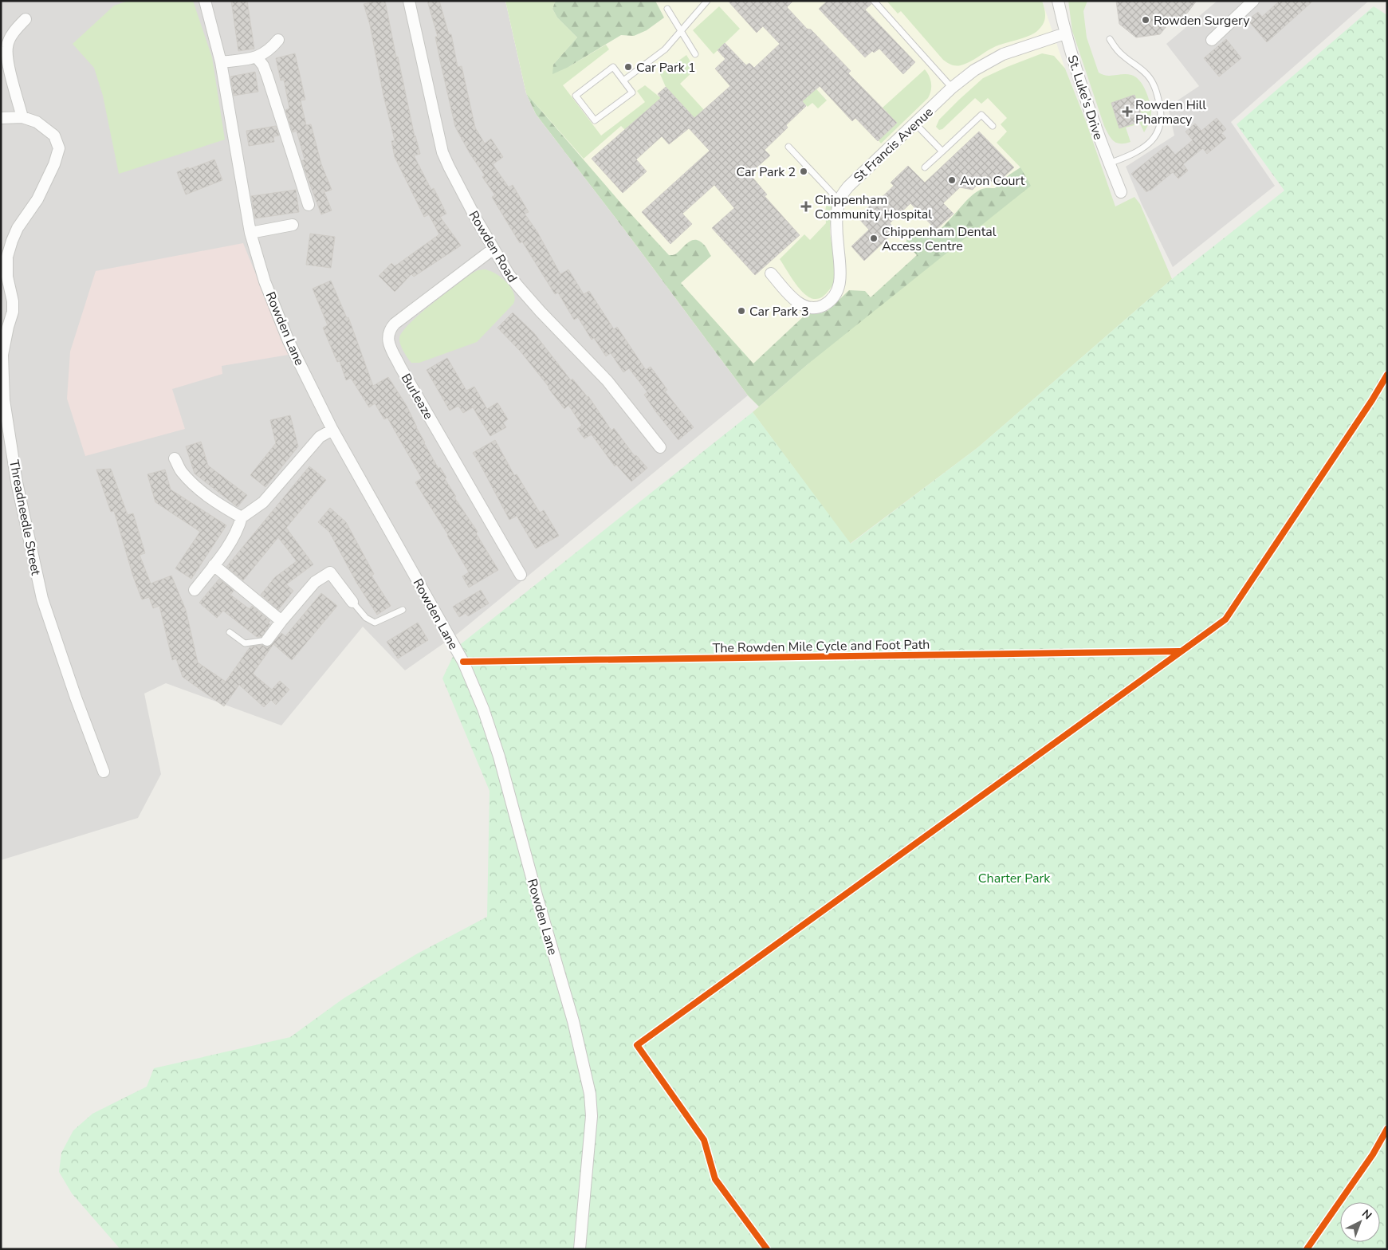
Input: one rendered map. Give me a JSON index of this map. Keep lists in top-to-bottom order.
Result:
{
  "streets": {
    "street": [
      "St. Luke's Drive",
      "St Francis Avenue",
      "Rowden Road",
      "Rowden Lane",
      "Burleaze",
      "Threadneedle Street"
    ],
    "cycle path": ["The Rowden Mile Cycle and Foot Path"]
  },
  "crossings": [
    ["St. Luke's Drive", "St Francis Avenue"],
    ["Rowden Road", "Burleaze"]
  ],
  "parks": ["Charter Park"],
  "places": {
    "other": [
      "Rowden Surgery",
      "Car Park 1",
      "Car Park 2",
      "Avon Court",
      "Chippenham Dental Access Centre",
      "Car Park 3"
    ],
    "health": ["Rowden Hill Pharmacy", "Chippenham Community Hospital"]
  },
  "north": "top right"
}
